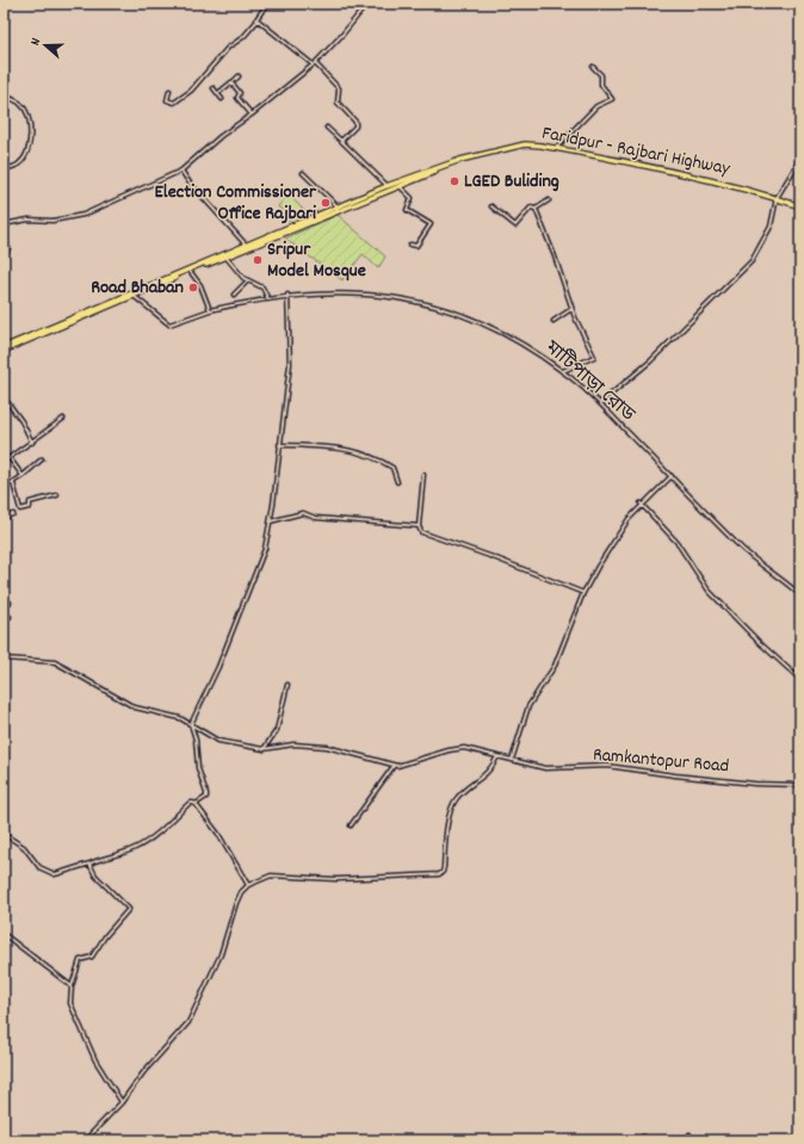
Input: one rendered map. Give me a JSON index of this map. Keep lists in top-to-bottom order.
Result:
{
  "streets": {
    "main road": ["Faridpur - Rajbari Highway"],
    "street": ["মাটিপাড়া রোড", "Ramkantopur Road"]
  },
  "places": [
    "LGED Buliding",
    "Election Commissioner Office Rajbari",
    "Sripur Model Mosque",
    "Road Bhaban"
  ],
  "north": "left"
}
